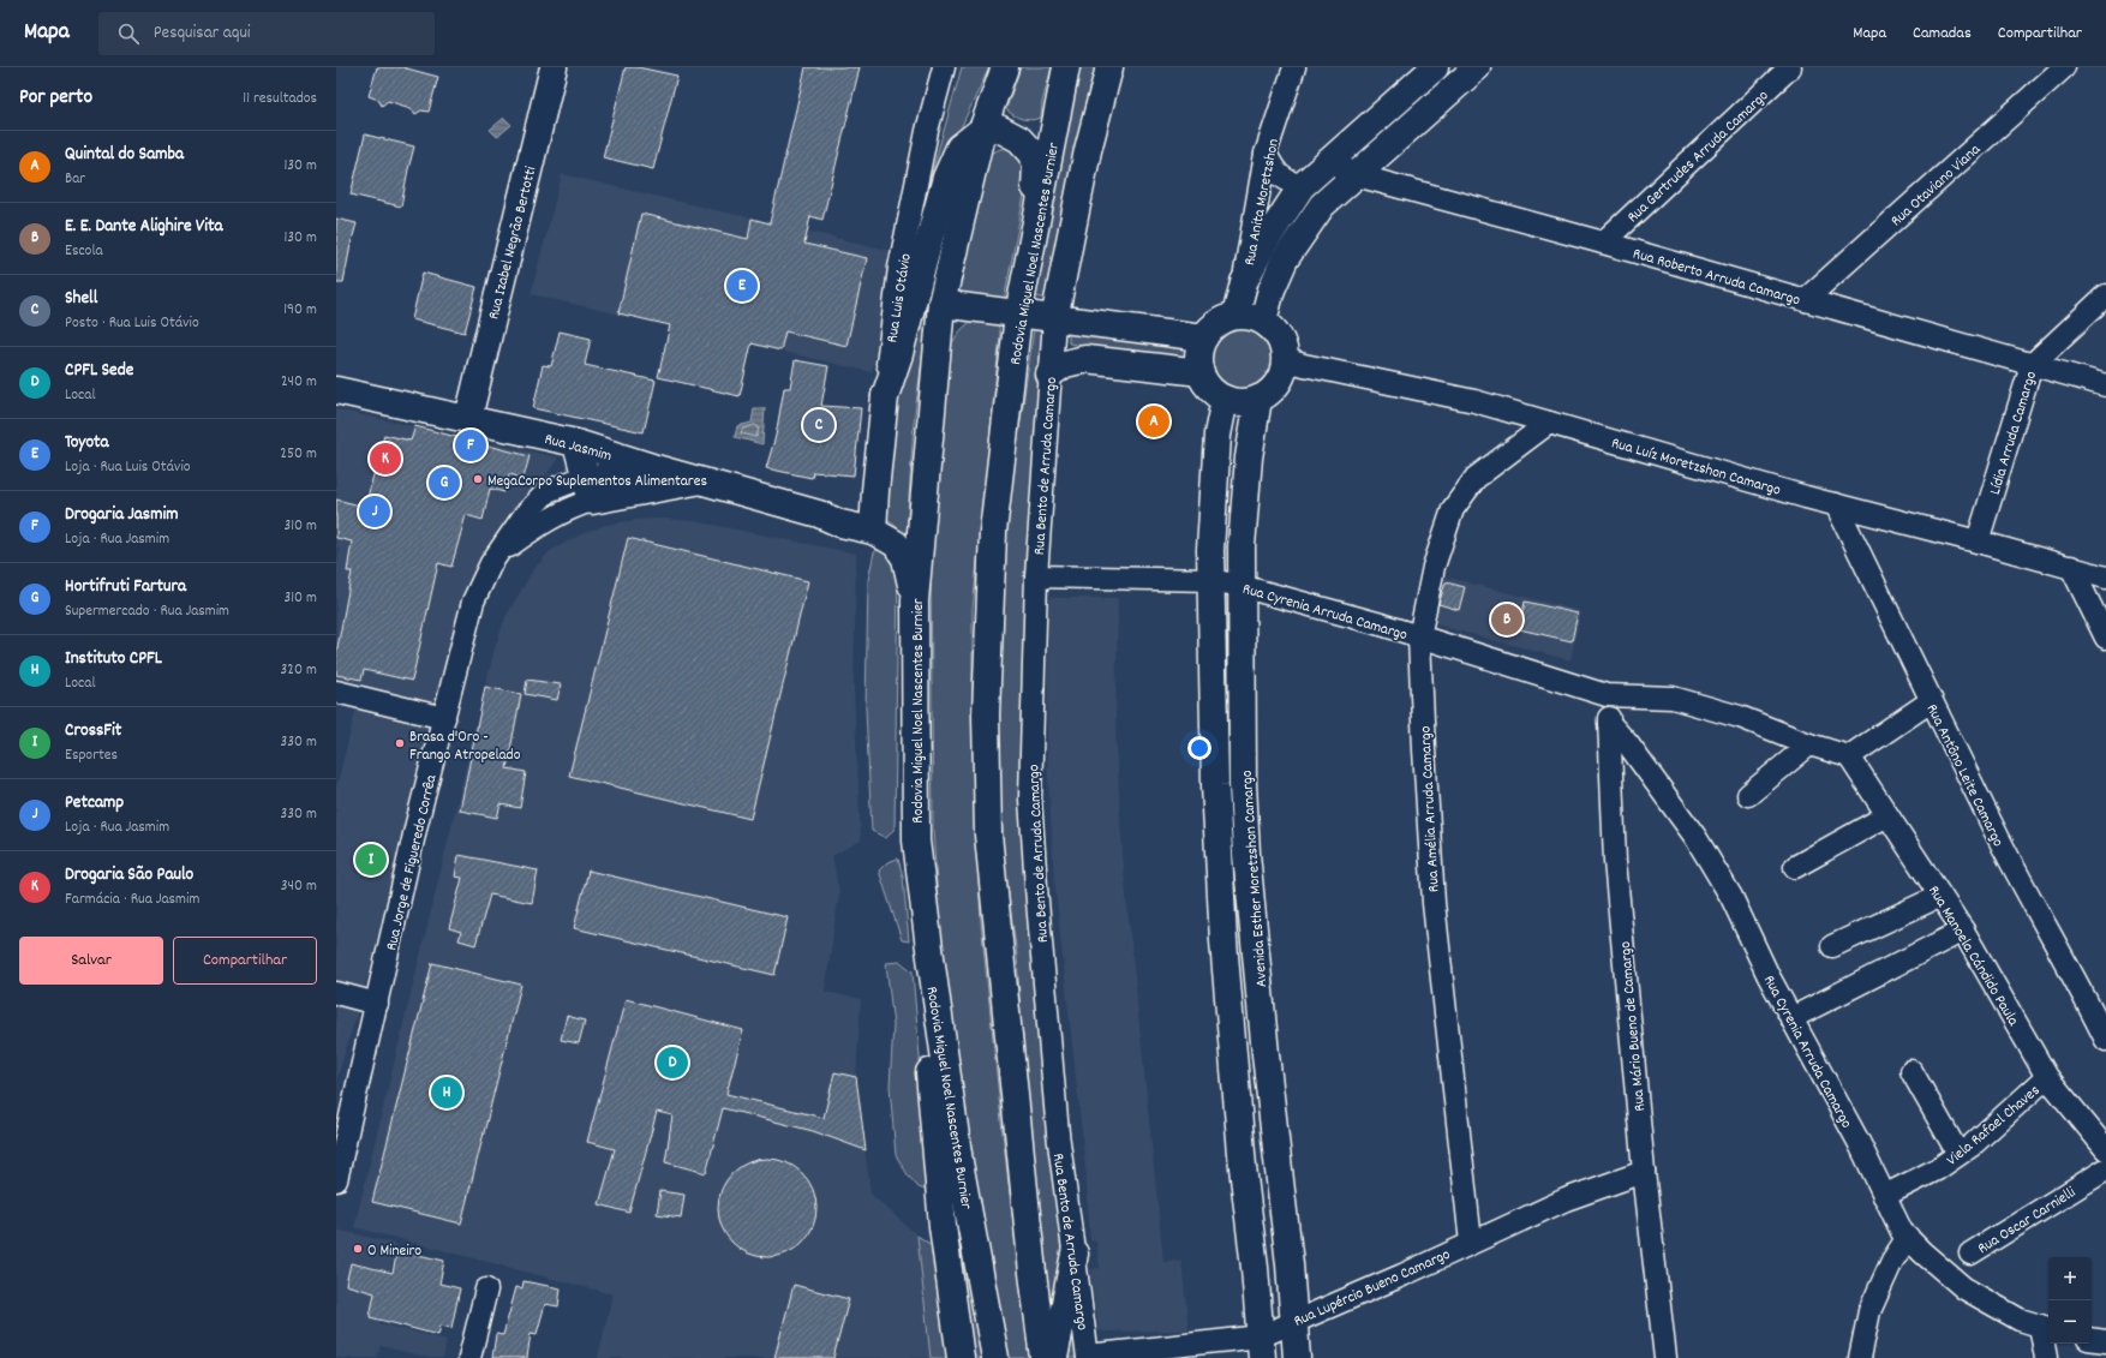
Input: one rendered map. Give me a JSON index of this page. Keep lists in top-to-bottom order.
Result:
{
  "streets": {
    "main road": [
      "Rua Izabel Negrão Bertotti",
      "Rodovia Miguel Noel Nascentes Burnier",
      "Rua Luis Otávio",
      "Rua Jasmim",
      "Rua Jorge de Figueredo Corrêa",
      "Avenida Esther Moretzshon Camargo"
    ],
    "street": [
      "Rua Gertrudes Arruda Camargo",
      "Rua Otaviano Viana",
      "Rua Anita Moretzshon",
      "Rua Roberto Arruda Camargo",
      "Lídia Arruda Camargo",
      "Rua Luíz Moretzshon Camargo",
      "Rua Bento de Arruda Camargo",
      "Rua Cyrenia Arruda Camargo",
      "Rua Antôno Leite Camargo",
      "Rua Amélia Arruda Camargo",
      "Rua Manoela Cándido Paula",
      "Rua Mário Bueno de Camargo",
      "Viela Rafael Chaves",
      "Rua Oscar Carnielli",
      "Rua Lupércio Bueno Camargo"
    ]
  },
  "crossings": [
    ["Rua Gertrudes Arruda Camargo", "Rua Roberto Arruda Camargo"],
    ["Rua Otaviano Viana", "Rua Roberto Arruda Camargo"],
    ["Rua Izabel Negrão Bertotti", "Rua Jasmim"],
    ["Rodovia Miguel Noel Nascentes Burnier", "Rua Jasmim"],
    ["Rua Roberto Arruda Camargo", "Lídia Arruda Camargo"],
    ["Rua Luis Otávio", "Rua Jasmim"],
    ["Lídia Arruda Camargo", "Rua Luíz Moretzshon Camargo"],
    ["Rua Jasmim", "Rua Jorge de Figueredo Corrêa"],
    ["Rua Luíz Moretzshon Camargo", "Rua Antôno Leite Camargo"],
    ["Rua Luíz Moretzshon Camargo", "Rua Amélia Arruda Camargo"],
    ["Rua Luíz Moretzshon Camargo", "Avenida Esther Moretzshon Camargo"],
    ["Rua Bento de Arruda Camargo", "Rua Cyrenia Arruda Camargo"],
    ["Rua Bento de Arruda Camargo", "Rua Lupércio Bueno Camargo"],
    ["Rua Cyrenia Arruda Camargo", "Rua Amélia Arruda Camargo"],
    ["Rua Cyrenia Arruda Camargo", "Avenida Esther Moretzshon Camargo"],
    ["Rua Cyrenia Arruda Camargo", "Rua Manoela Cándido Paula"],
    ["Rua Cyrenia Arruda Camargo", "Rua Mário Bueno de Camargo"],
    ["Rua Cyrenia Arruda Camargo", "Viela Rafael Chaves"],
    ["Rua Amélia Arruda Camargo", "Rua Lupércio Bueno Camargo"],
    ["Avenida Esther Moretzshon Camargo", "Rua Lupércio Bueno Camargo"],
    ["Rua Manoela Cándido Paula", "Viela Rafael Chaves"],
    ["Rua Mário Bueno de Camargo", "Rua Lupércio Bueno Camargo"]
  ],
  "places": ["MegaCorpo Suplementos Alimentares", "Brasa d'Oro - Frango Atropelado", "O Mineiro"],
  "page": {
    "header": "Mapa",
    "search": "Pesquisar aqui",
    "nav": ["Mapa", "Camadas", "Compartilhar"],
    "heading": ["Por perto", "11 resultados"],
    "list": [
      {
        "mark": "A",
        "name": "Quintal do Samba",
        "note": "Bar",
        "value": "130 m"
      },
      {
        "mark": "B",
        "name": "E. E. Dante Alighire Vita",
        "note": "Escola",
        "value": "130 m"
      },
      {
        "mark": "C",
        "name": "Shell",
        "note": "Posto · Rua Luis Otávio",
        "value": "190 m"
      },
      {
        "mark": "D",
        "name": "CPFL Sede",
        "note": "Local",
        "value": "240 m"
      },
      {
        "mark": "E",
        "name": "Toyota",
        "note": "Loja · Rua Luis Otávio",
        "value": "250 m"
      },
      {
        "mark": "F",
        "name": "Drogaria Jasmim",
        "note": "Loja · Rua Jasmim",
        "value": "310 m"
      },
      {
        "mark": "G",
        "name": "Hortifruti Fartura",
        "note": "Supermercado · Rua Jasmim",
        "value": "310 m"
      },
      {
        "mark": "H",
        "name": "Instituto CPFL",
        "note": "Local",
        "value": "320 m"
      },
      {
        "mark": "I",
        "name": "CrossFit",
        "note": "Esportes",
        "value": "330 m"
      },
      {
        "mark": "J",
        "name": "Petcamp",
        "note": "Loja · Rua Jasmim",
        "value": "330 m"
      },
      {
        "mark": "K",
        "name": "Drogaria São Paulo",
        "note": "Farmácia · Rua Jasmim",
        "value": "340 m"
      }
    ],
    "pins": [
      "E",
      "A",
      "C",
      "F",
      "K",
      "G",
      "J",
      "B",
      "I",
      "D",
      "H"
    ],
    "buttons": ["Salvar", "Compartilhar"],
    "map_buttons": ["+", "−"]
  }
}
